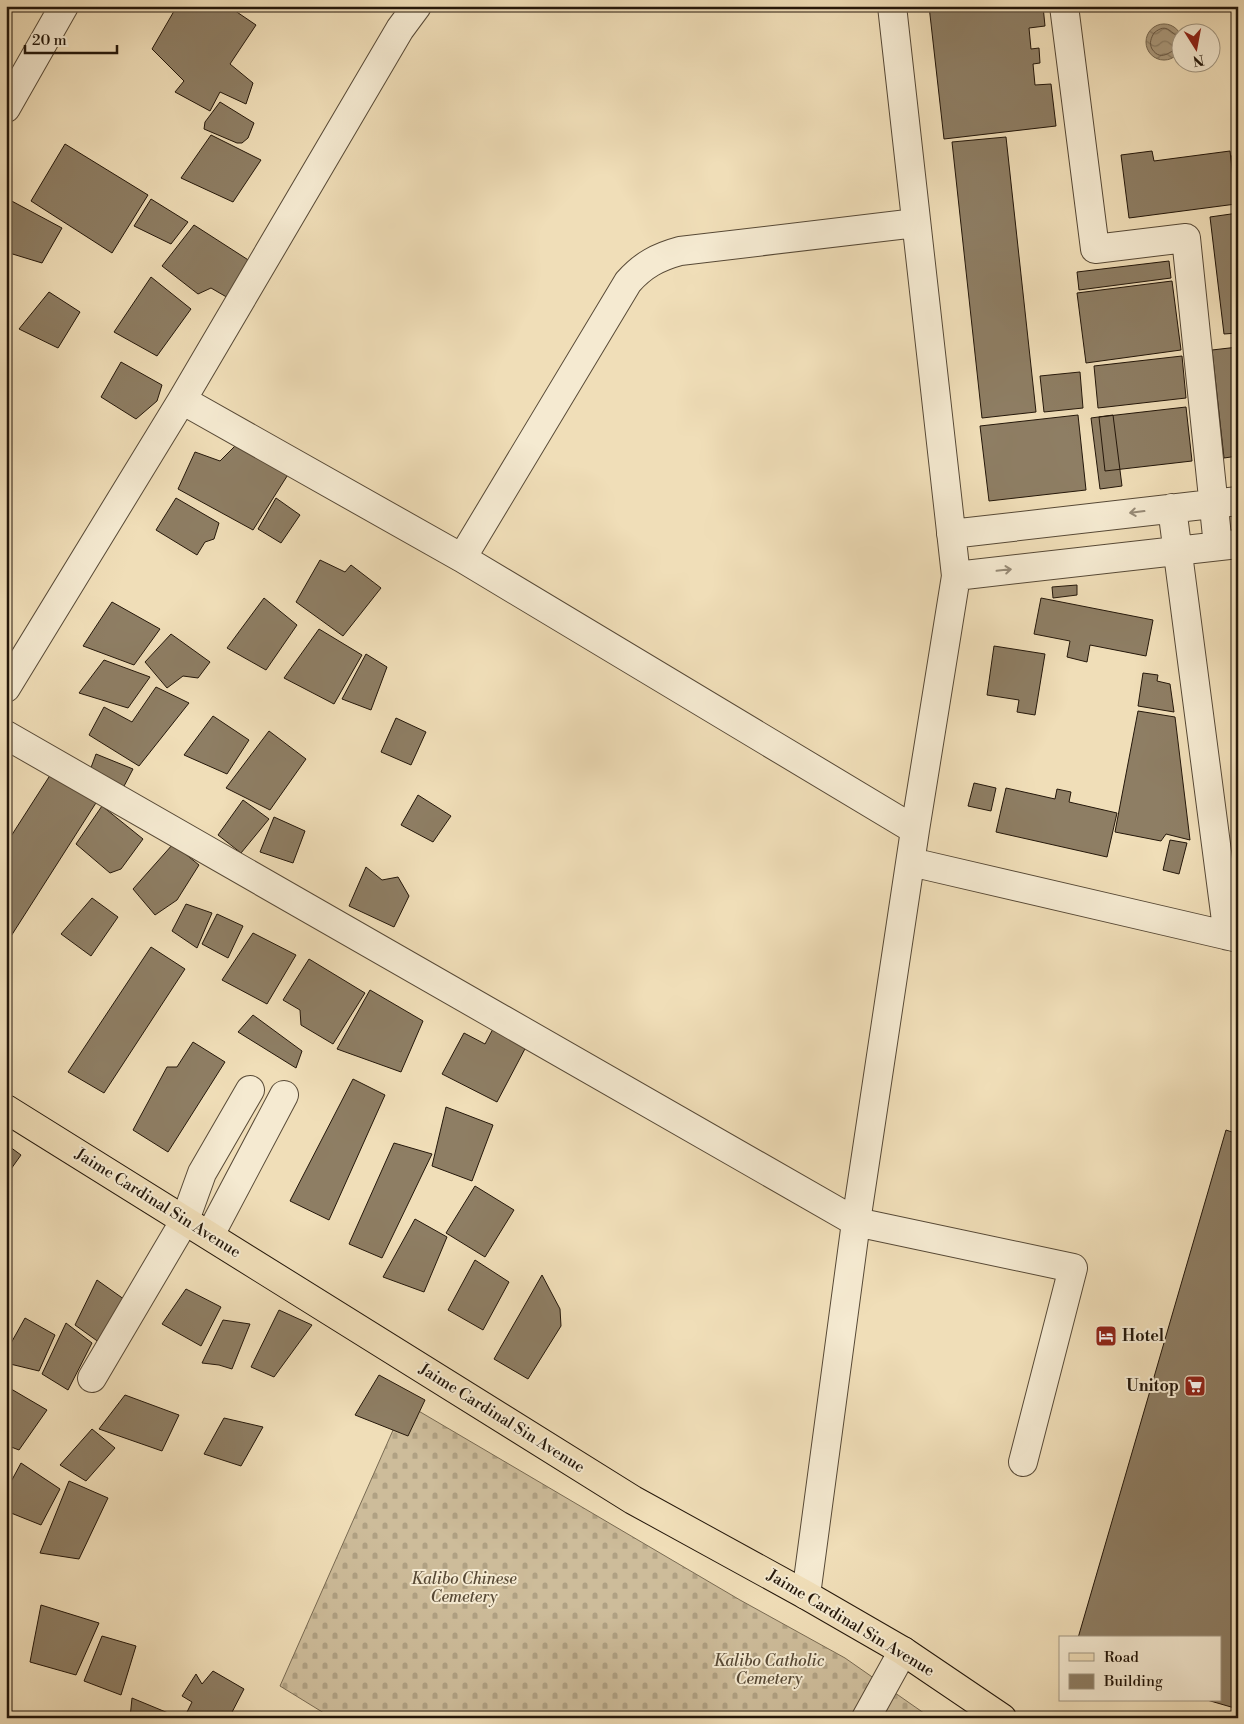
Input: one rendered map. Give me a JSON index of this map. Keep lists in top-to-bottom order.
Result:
{
  "streets": {
    "main road": ["Jaime Cardinal Sin Avenue"]
  },
  "parks": ["Kalibo Chinese Cemetery", "Kalibo Catholic Cemetery"],
  "places": {
    "hotel": ["Hotel"],
    "supermarket": ["Unitop"]
  },
  "legend": ["Road", "Building"],
  "scale_bar": "20 m",
  "north": "bottom"
}
